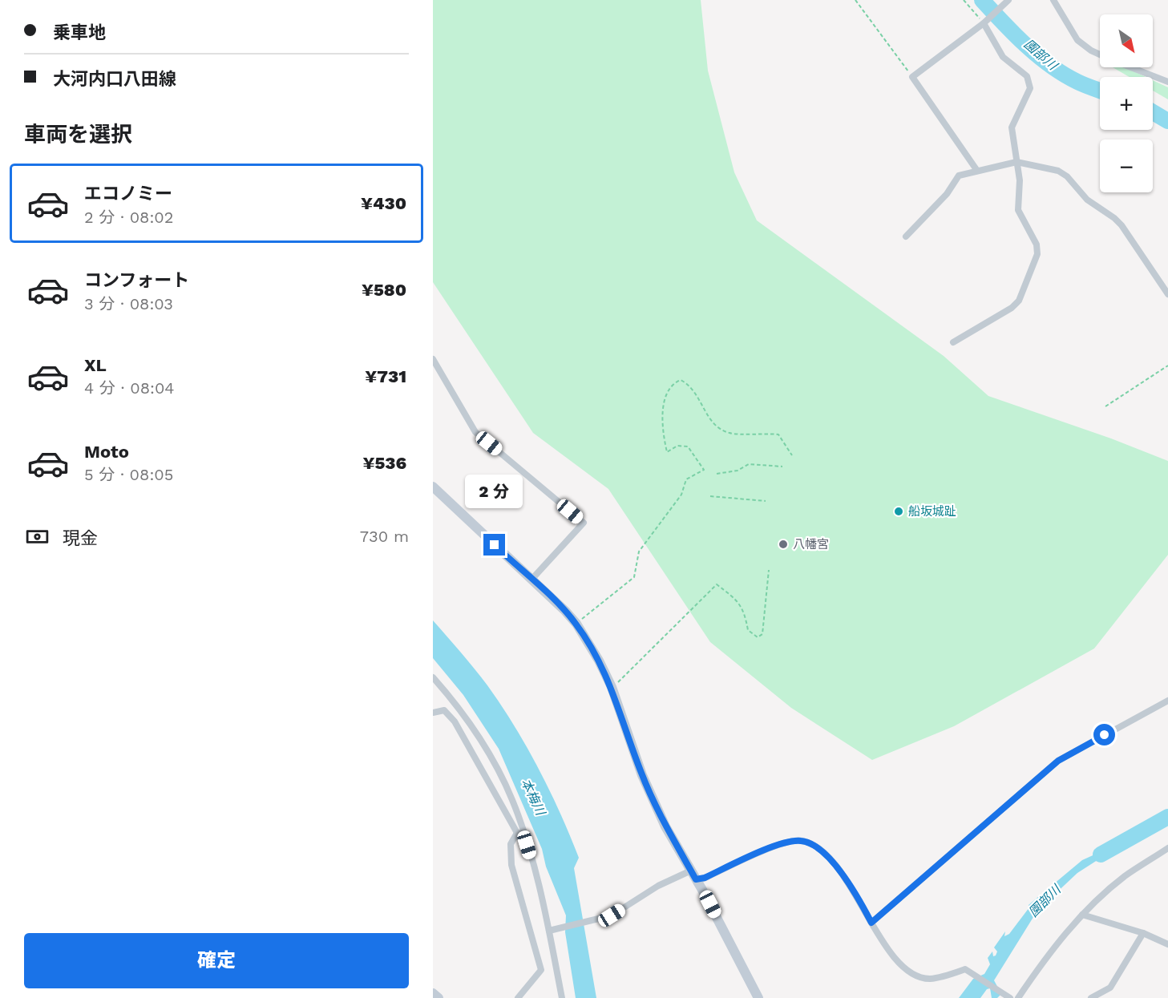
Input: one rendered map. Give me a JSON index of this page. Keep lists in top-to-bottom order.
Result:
{
  "water": ["園部川", "本梅川"],
  "places": ["船坂城趾", "八幡宮"],
  "north": "bottom right",
  "page": {
    "banner": ["乗車地", "大河内口八田線"],
    "map_buttons": ["+", "−"],
    "heading": "車両を選択",
    "list": [
      {
        "name": "エコノミー",
        "note": "2 分 · 08:02",
        "value": "¥430"
      },
      {
        "name": "コンフォート",
        "note": "3 分 · 08:03",
        "value": "¥580"
      },
      {
        "name": "XL",
        "note": "4 分 · 08:04",
        "value": "¥731"
      },
      {
        "name": "Moto",
        "note": "5 分 · 08:05",
        "value": "¥536"
      }
    ],
    "bubble": "2 分",
    "pay": ["現金", "730 m"],
    "buttons": "確定"
  }
}
